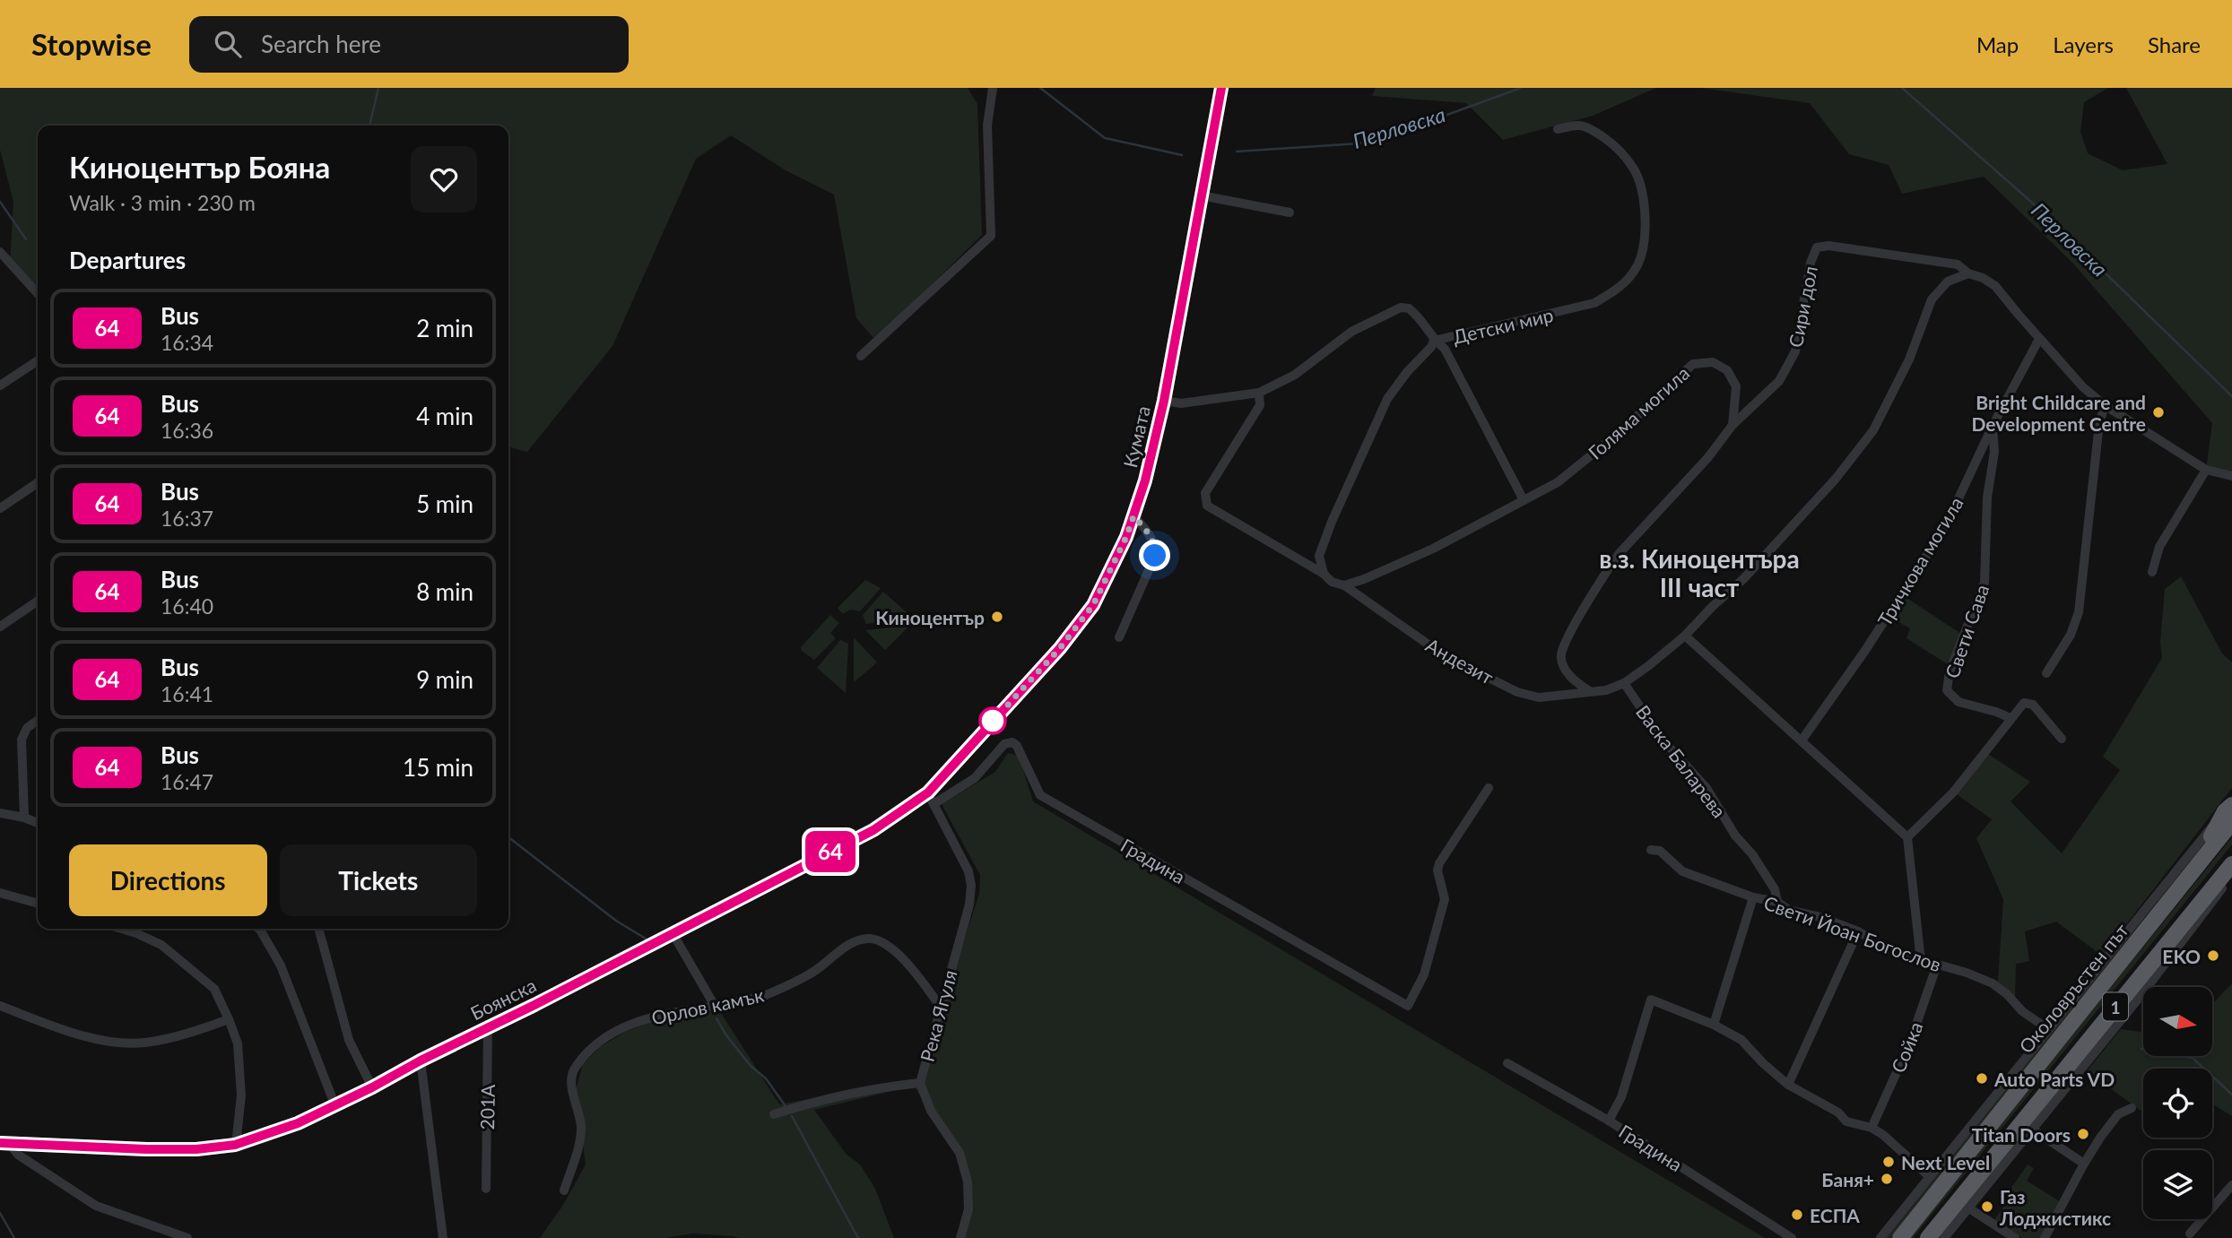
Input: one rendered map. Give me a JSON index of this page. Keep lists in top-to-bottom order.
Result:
{
  "streets": {
    "highway": ["Околовръстен път", "1"],
    "main road": ["Кумата", "Боянска"],
    "street": [
      "Сири дол",
      "Детски мир",
      "Голяма могила",
      "Тричкова могила",
      "Свети Сава",
      "Андезит",
      "Васка Баларева",
      "Градина",
      "Свети Йоан Богослов",
      "Орлов камък",
      "Река Ягуля",
      "Сойка",
      "201А"
    ]
  },
  "crossings": [
    ["Сири дол", "Голяма могила"],
    ["Детски мир", "Кумата"],
    ["Голяма могила", "Андезит"],
    ["Кумата", "Боянска"],
    ["Тричкова могила", "Свети Сава"],
    ["Васка Баларева", "Свети Йоан Богослов"],
    ["Градина", "Боянска"],
    ["Градина", "Река Ягуля"],
    ["Свети Йоан Богослов", "Сойка"],
    ["Боянска", "Река Ягуля"],
    ["Боянска", "201А"],
    ["Орлов камък", "Река Ягуля"]
  ],
  "districts": ["в.з. Киноцентъра ІІІ част"],
  "water": ["Перловска"],
  "places": [
    "Bright Childcare and Development Centre",
    "Киноцентър",
    "EKO",
    "Auto Parts VD",
    "Titan Doors",
    "Next Level",
    "Баня+",
    "Газ Лоджистикс",
    "ЕСПА"
  ],
  "lines": ["bus line 64"],
  "north": "right",
  "page": {
    "header": "Stopwise",
    "search": "Search here",
    "nav": ["Map", "Layers", "Share"],
    "on_map": "64",
    "heading": [
      ["Киноцентър Бояна", "Walk · 3 min · 230 m"],
      "Departures"
    ],
    "list": [
      {
        "mark": "64",
        "name": "Bus",
        "note": "16:34",
        "value": "2 min"
      },
      {
        "mark": "64",
        "name": "Bus",
        "note": "16:36",
        "value": "4 min"
      },
      {
        "mark": "64",
        "name": "Bus",
        "note": "16:37",
        "value": "5 min"
      },
      {
        "mark": "64",
        "name": "Bus",
        "note": "16:40",
        "value": "8 min"
      },
      {
        "mark": "64",
        "name": "Bus",
        "note": "16:41",
        "value": "9 min"
      },
      {
        "mark": "64",
        "name": "Bus",
        "note": "16:47",
        "value": "15 min"
      }
    ],
    "buttons": ["Directions", "Tickets"]
  }
}
